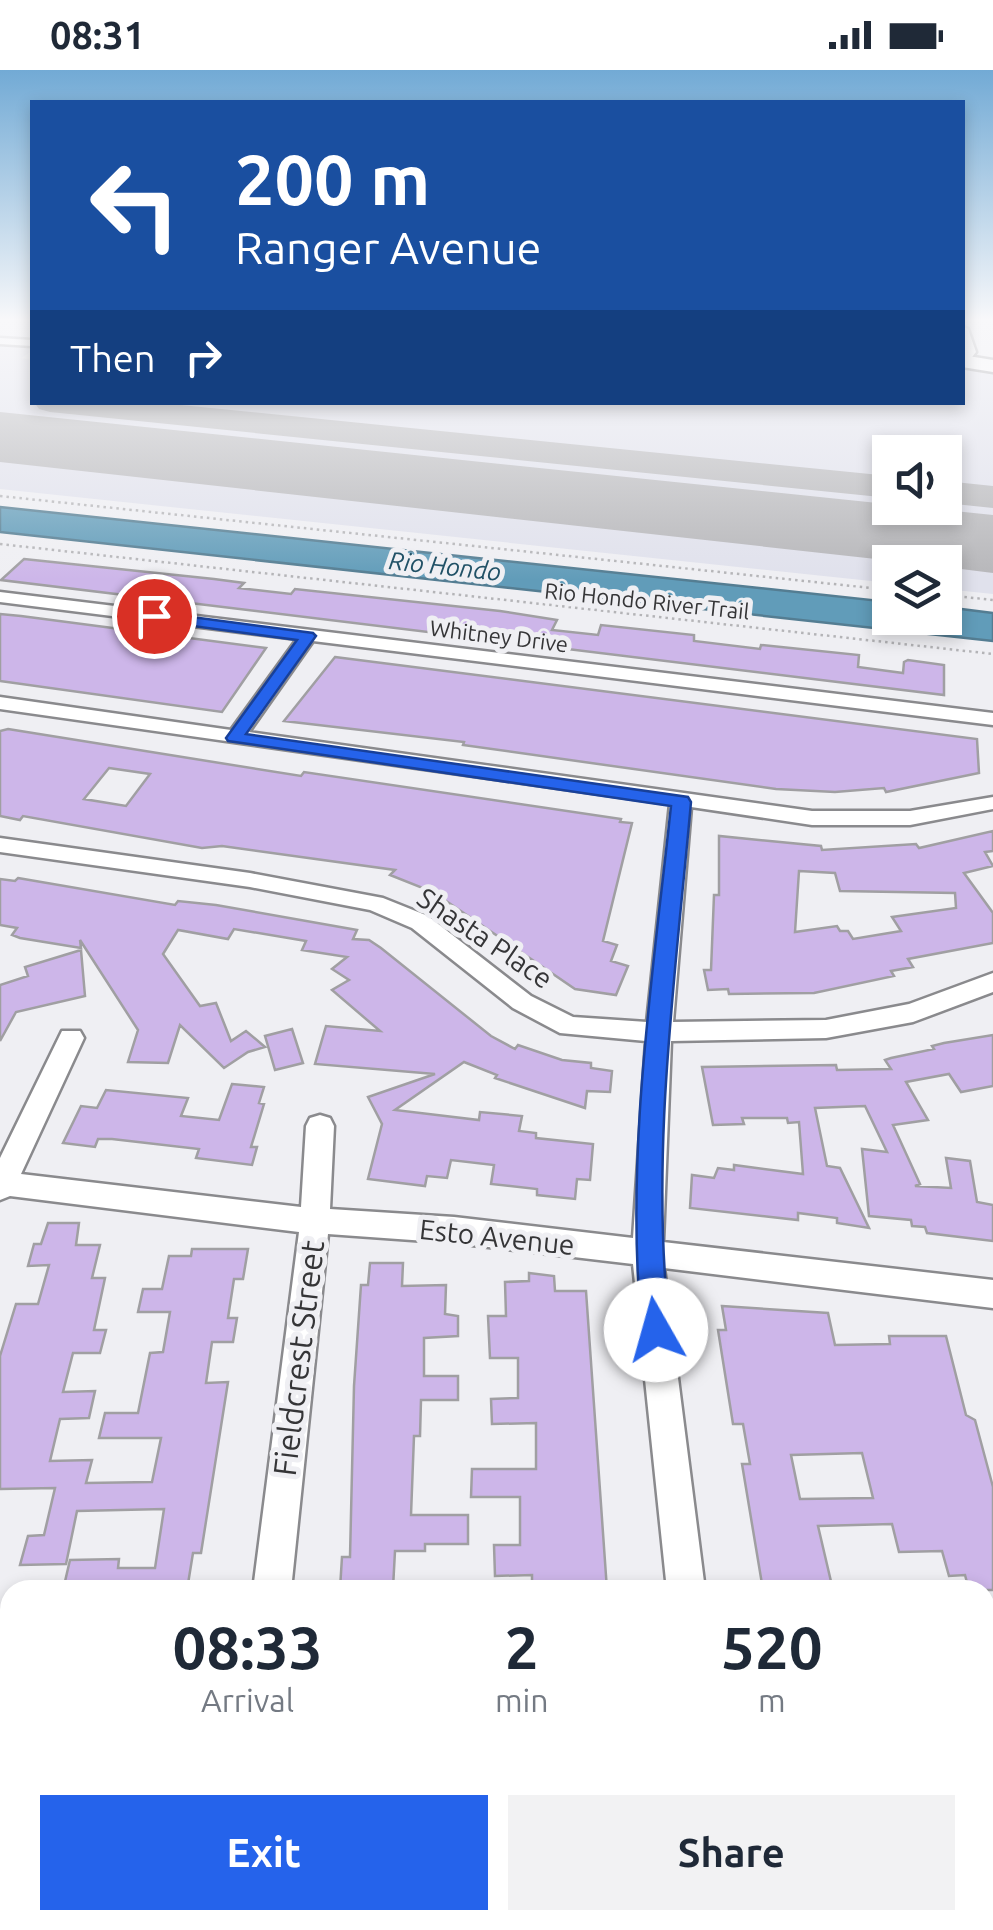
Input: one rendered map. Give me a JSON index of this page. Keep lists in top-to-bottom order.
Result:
{
  "streets": {
    "street": [
      "Whitney Drive",
      "Shasta Place",
      "Esto Avenue",
      "Fieldcrest Street"
    ],
    "path": ["Rio Hondo River Trail"]
  },
  "crossings": [
    ["Esto Avenue", "Fieldcrest Street"]
  ],
  "water": ["Rio Hondo"],
  "page": {
    "status": "08:31",
    "turn": ["200 m", "Ranger Avenue"],
    "then": "Then",
    "eta": [
      "08:33",
      "Arrival",
      "2",
      "min",
      "520",
      "m"
    ],
    "buttons": ["Exit", "Share"]
  }
}
